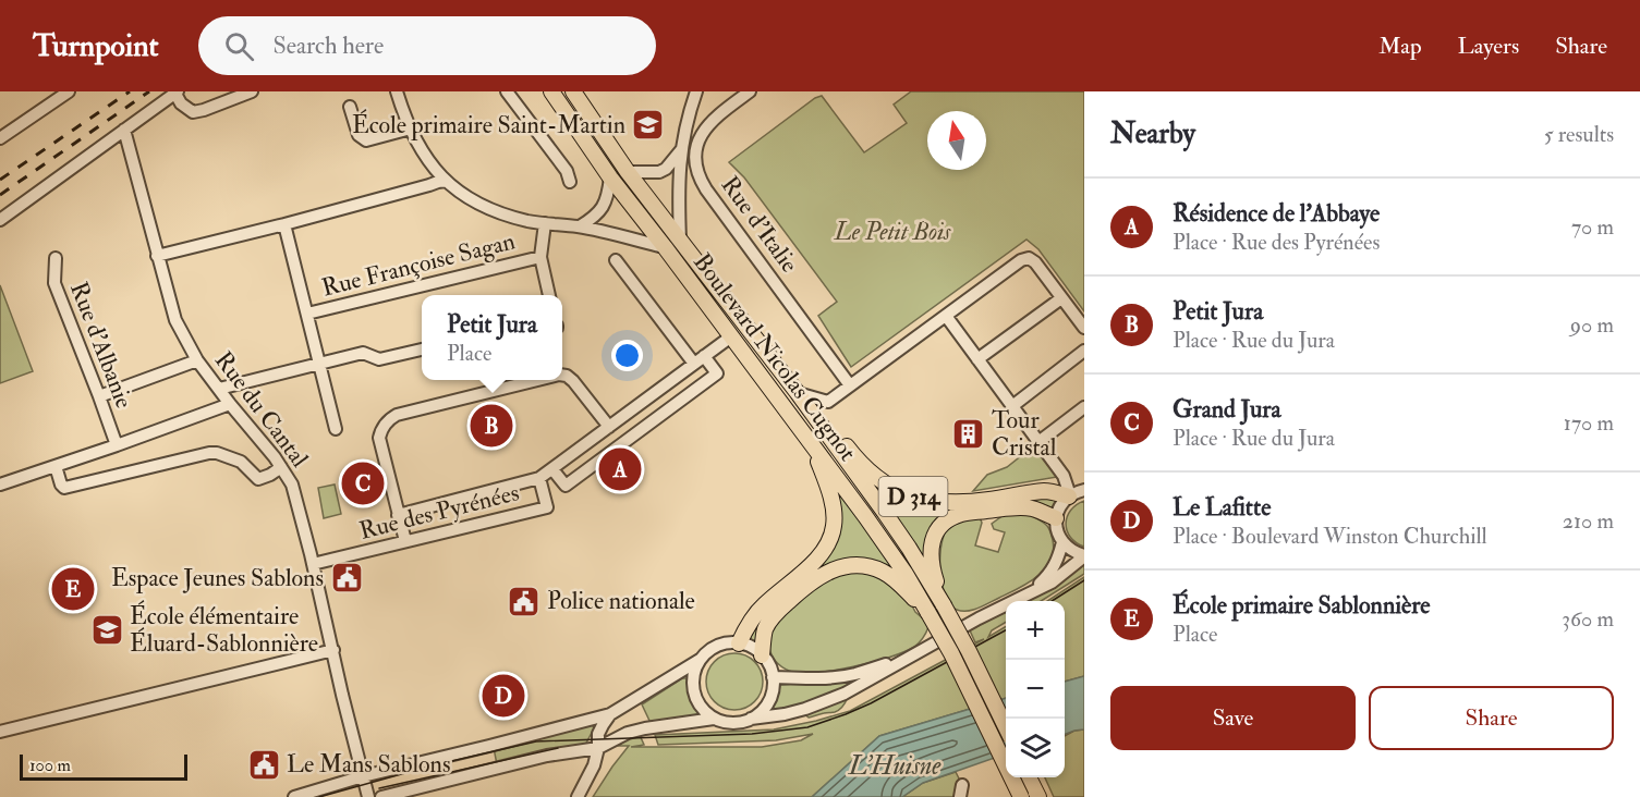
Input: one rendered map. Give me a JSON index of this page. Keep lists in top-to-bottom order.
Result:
{
  "streets": {
    "main road": ["Boulevard Nicolas Cugnot", "D 314"],
    "street": [
      "Rue d'Italie",
      "Rue Françoise Sagan",
      "Rue d'Albanie",
      "Rue du Cantal",
      "Rue des Pyrénées"
    ]
  },
  "crossings": [
    ["Boulevard Nicolas Cugnot", "D 314"],
    ["Boulevard Nicolas Cugnot", "Rue des Pyrénées"],
    ["Rue du Cantal", "Rue des Pyrénées"]
  ],
  "water": ["L'Huisne"],
  "parks": ["Le Petit Bois"],
  "places": {
    "school or university": ["École primaire Saint-Martin", "École élémentaire Éluard-Sablonnière"],
    "building": ["Tour Cristal"],
    "public building": ["Espace Jeunes Sablons", "Police nationale", "Le Mans Sablons"]
  },
  "scale_bar": "100 m",
  "north": "top",
  "page": {
    "header": "Turnpoint",
    "search": "Search here",
    "nav": ["Map", "Layers", "Share"],
    "heading": ["Nearby", "5 results"],
    "list": [
      {
        "mark": "A",
        "name": "Résidence de l'Abbaye",
        "note": "Place · Rue des Pyrénées",
        "value": "70 m"
      },
      {
        "mark": "B",
        "name": "Petit Jura",
        "note": "Place · Rue du Jura",
        "value": "90 m"
      },
      {
        "mark": "C",
        "name": "Grand Jura",
        "note": "Place · Rue du Jura",
        "value": "170 m"
      },
      {
        "mark": "D",
        "name": "Le Lafitte",
        "note": "Place · Boulevard Winston Churchill",
        "value": "210 m"
      },
      {
        "mark": "E",
        "name": "École primaire Sablonnière",
        "note": "Place",
        "value": "360 m"
      }
    ],
    "popup": ["Petit Jura", "Place"],
    "pins": [
      "B",
      "A",
      "C",
      "E",
      "D"
    ],
    "map_buttons": ["+", "−"],
    "buttons": ["Save", "Share"],
    "scale": "100 m"
  }
}
